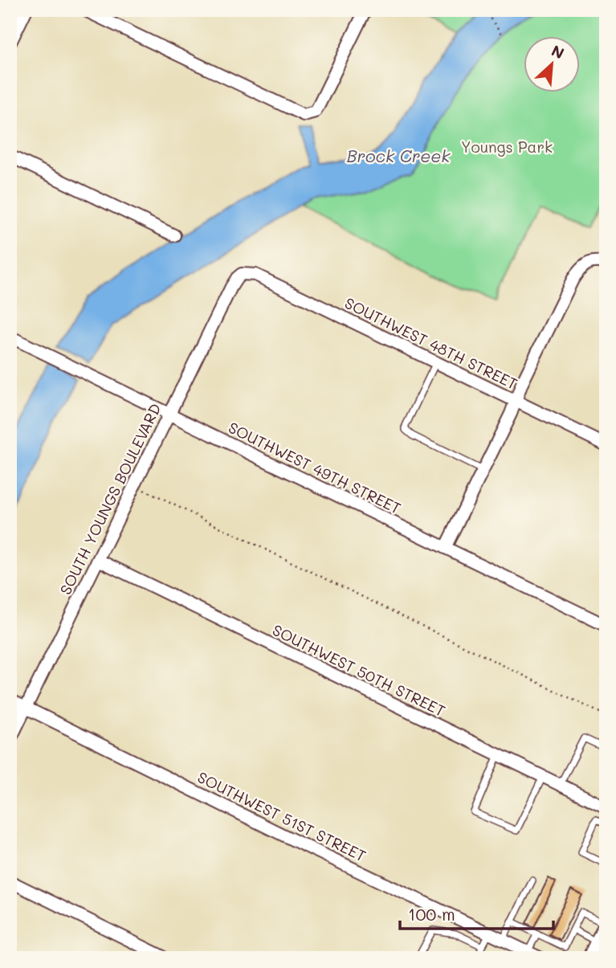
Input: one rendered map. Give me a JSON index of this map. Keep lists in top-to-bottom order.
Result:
{
  "streets": {
    "street": [
      "SOUTHWEST 48TH STREET",
      "SOUTHWEST 49TH STREET",
      "SOUTH YOUNGS BOULEVARD",
      "SOUTHWEST 50TH STREET",
      "SOUTHWEST 51ST STREET"
    ]
  },
  "crossings": [
    ["SOUTHWEST 48TH STREET", "SOUTH YOUNGS BOULEVARD"],
    ["SOUTHWEST 49TH STREET", "SOUTH YOUNGS BOULEVARD"],
    ["SOUTH YOUNGS BOULEVARD", "SOUTHWEST 50TH STREET"],
    ["SOUTH YOUNGS BOULEVARD", "SOUTHWEST 51ST STREET"]
  ],
  "water": ["Brock Creek"],
  "parks": ["Youngs Park"],
  "scale_bar": "100 m",
  "north": "top right"
}
